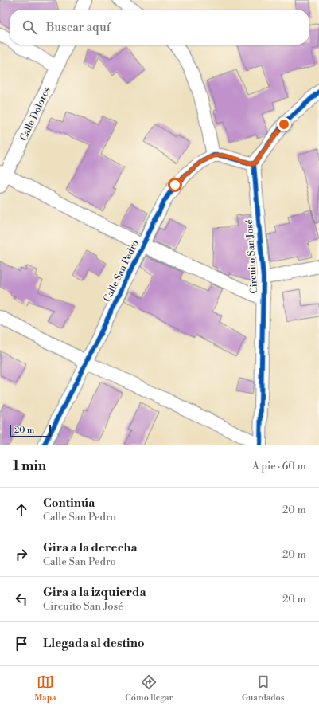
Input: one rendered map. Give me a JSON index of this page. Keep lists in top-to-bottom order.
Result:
{
  "streets": {
    "street": ["Calle Dolores", "Circuito San José", "Calle San Pedro"]
  },
  "scale_bar": "20 m",
  "page": {
    "search": "Buscar aquí",
    "scale": "20 m",
    "heading": ["1 min", "A pie · 60 m"],
    "list": [
      ["Continúa", "Calle San Pedro", "20 m"],
      ["Gira a la derecha", "Calle San Pedro", "20 m"],
      ["Gira a la izquierda", "Circuito San José", "20 m"],
      "Llegada al destino"
    ],
    "nav": ["Mapa", "Cómo llegar", "Guardados"]
  }
}
